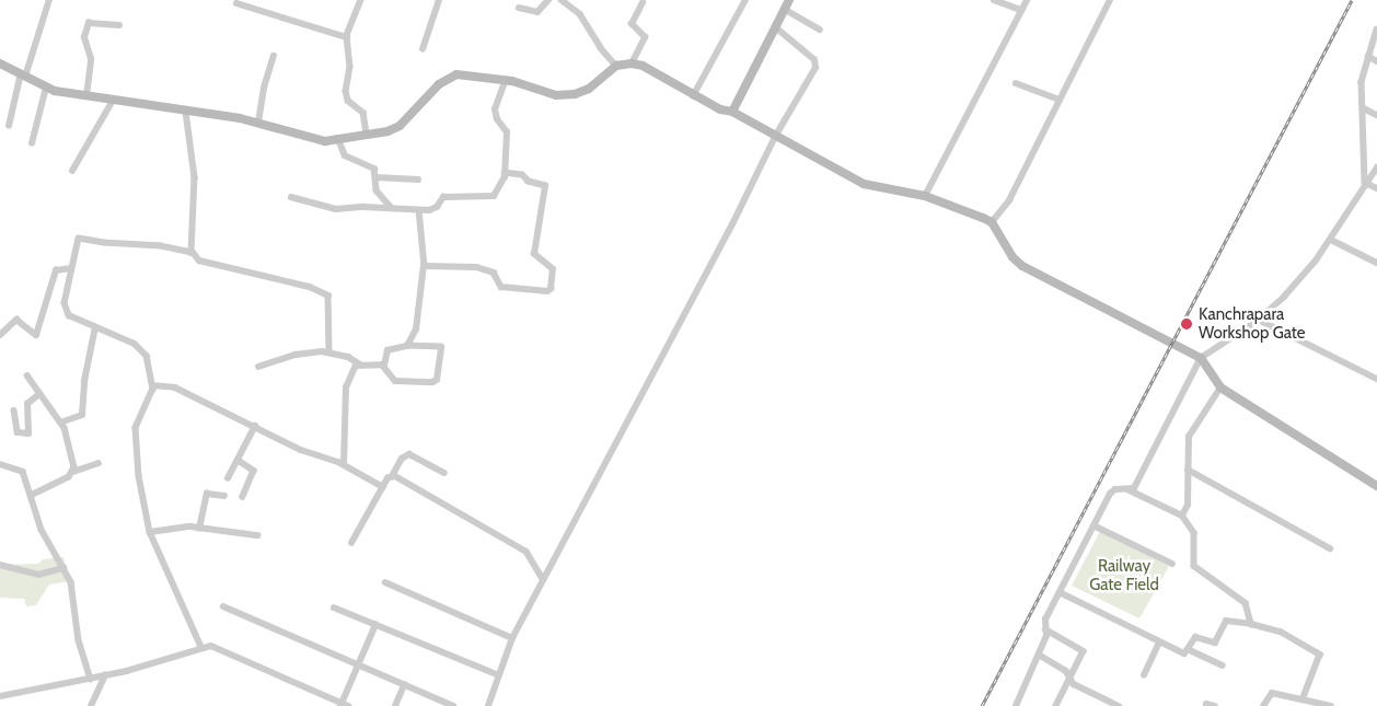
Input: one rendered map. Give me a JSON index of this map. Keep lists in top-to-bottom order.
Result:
{
  "parks": ["Railway Gate Field"],
  "places": ["Kanchrapara Workshop Gate"]
}
